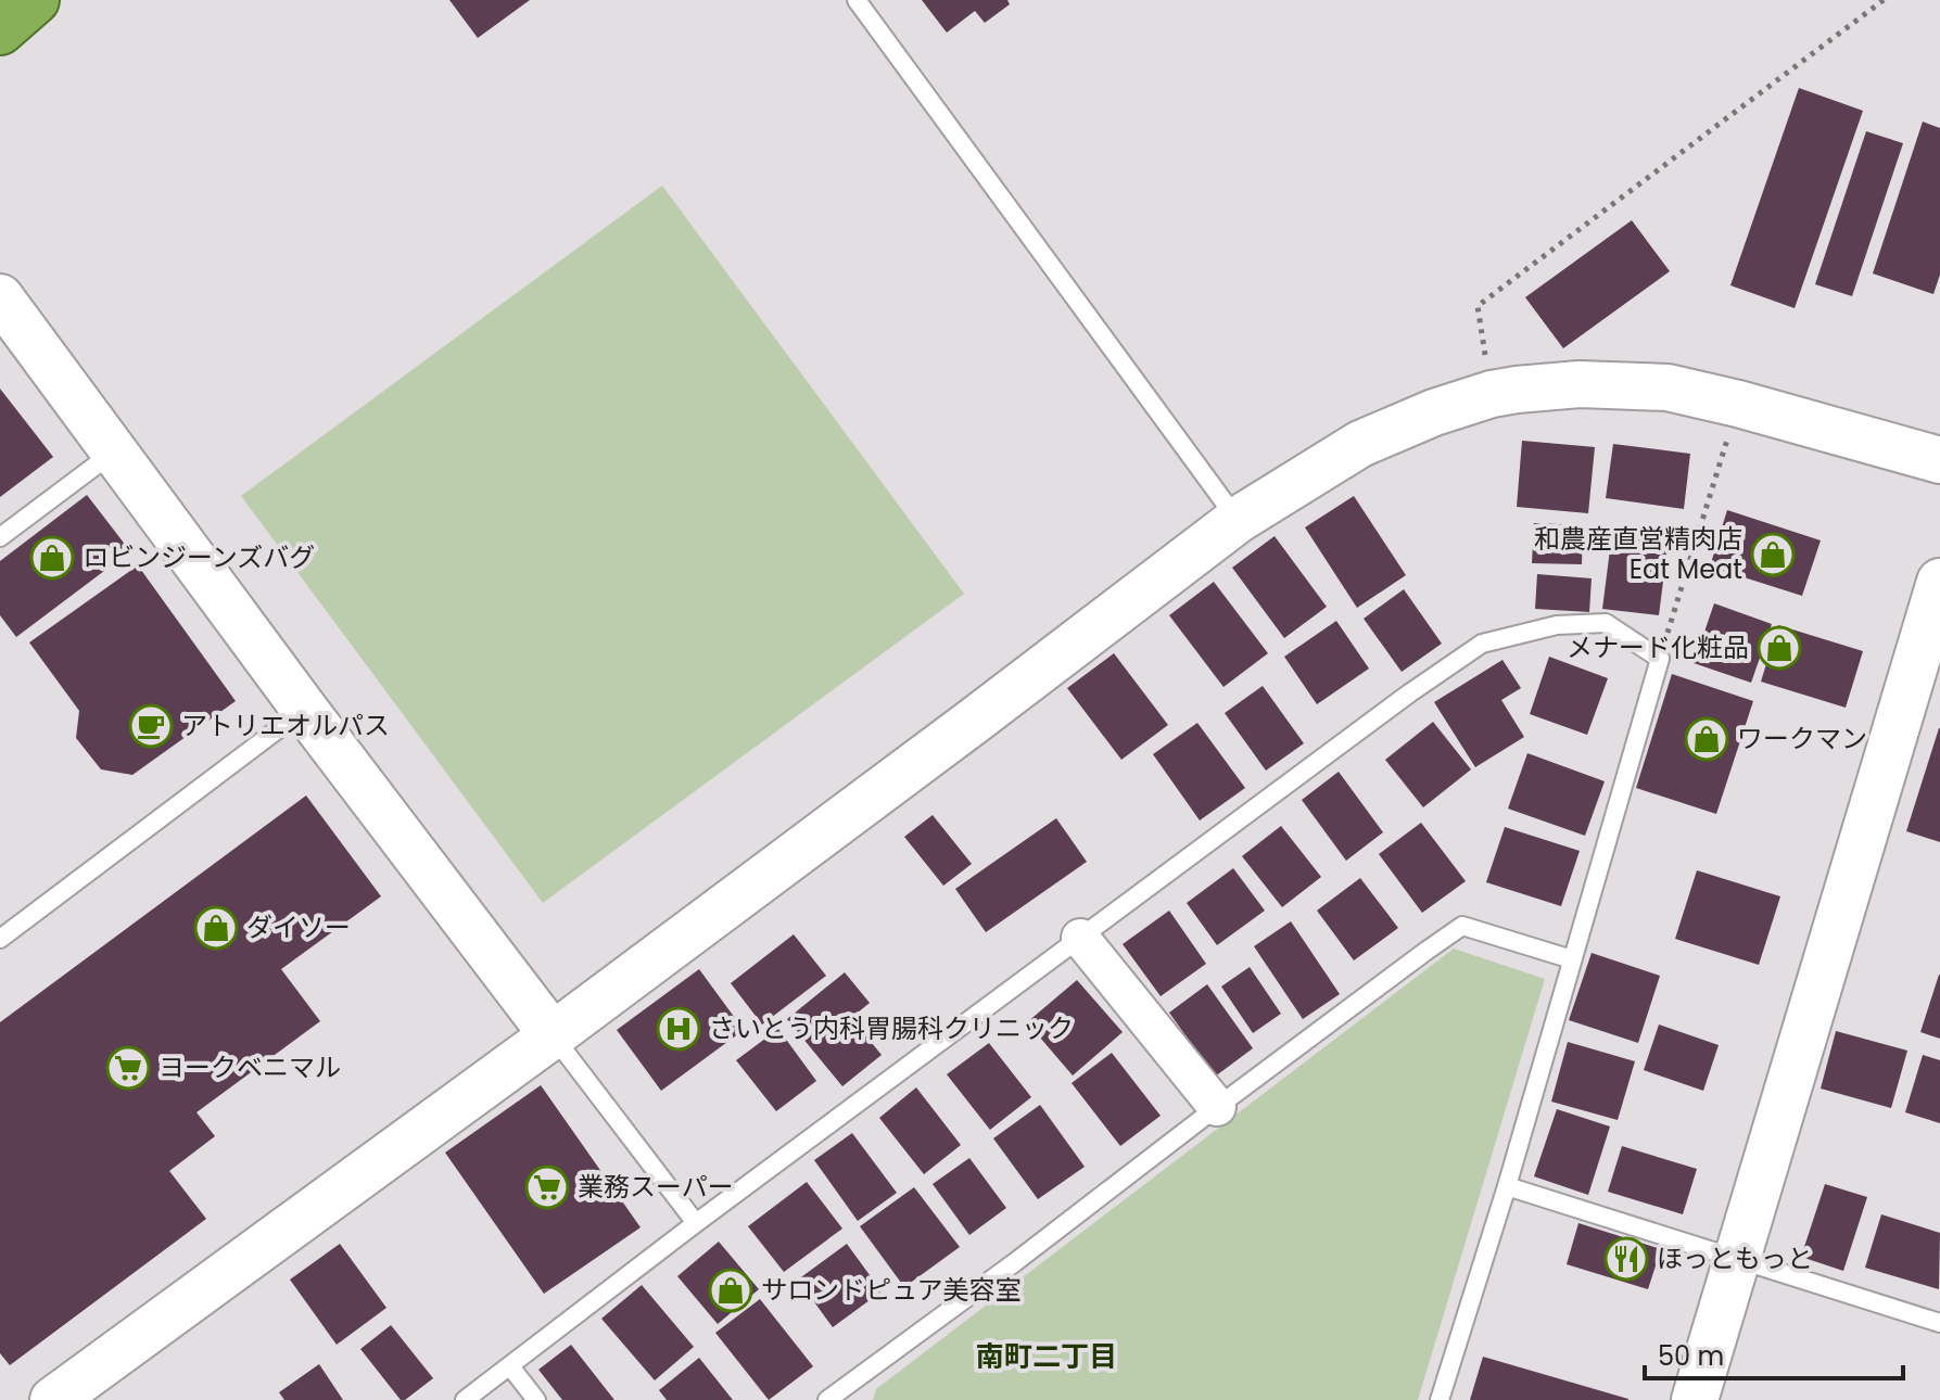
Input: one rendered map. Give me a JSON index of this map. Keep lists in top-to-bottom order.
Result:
{
  "districts": ["南町二丁目"],
  "places": {
    "shop": [
      "和農産直営精肉店 Eat Meat",
      "ロビンジーンズバグ",
      "メナード化粧品",
      "ワークマン",
      "ダイソー",
      "サロンドピュア美容室"
    ],
    "cafe": ["アトリエオルパス"],
    "hospital": ["さいとう内科胃腸科クリニック"],
    "supermarket": ["ヨークベニマル", "業務スーパー"],
    "restaurant": ["ほっともっと"]
  },
  "scale_bar": "50 m"
}
